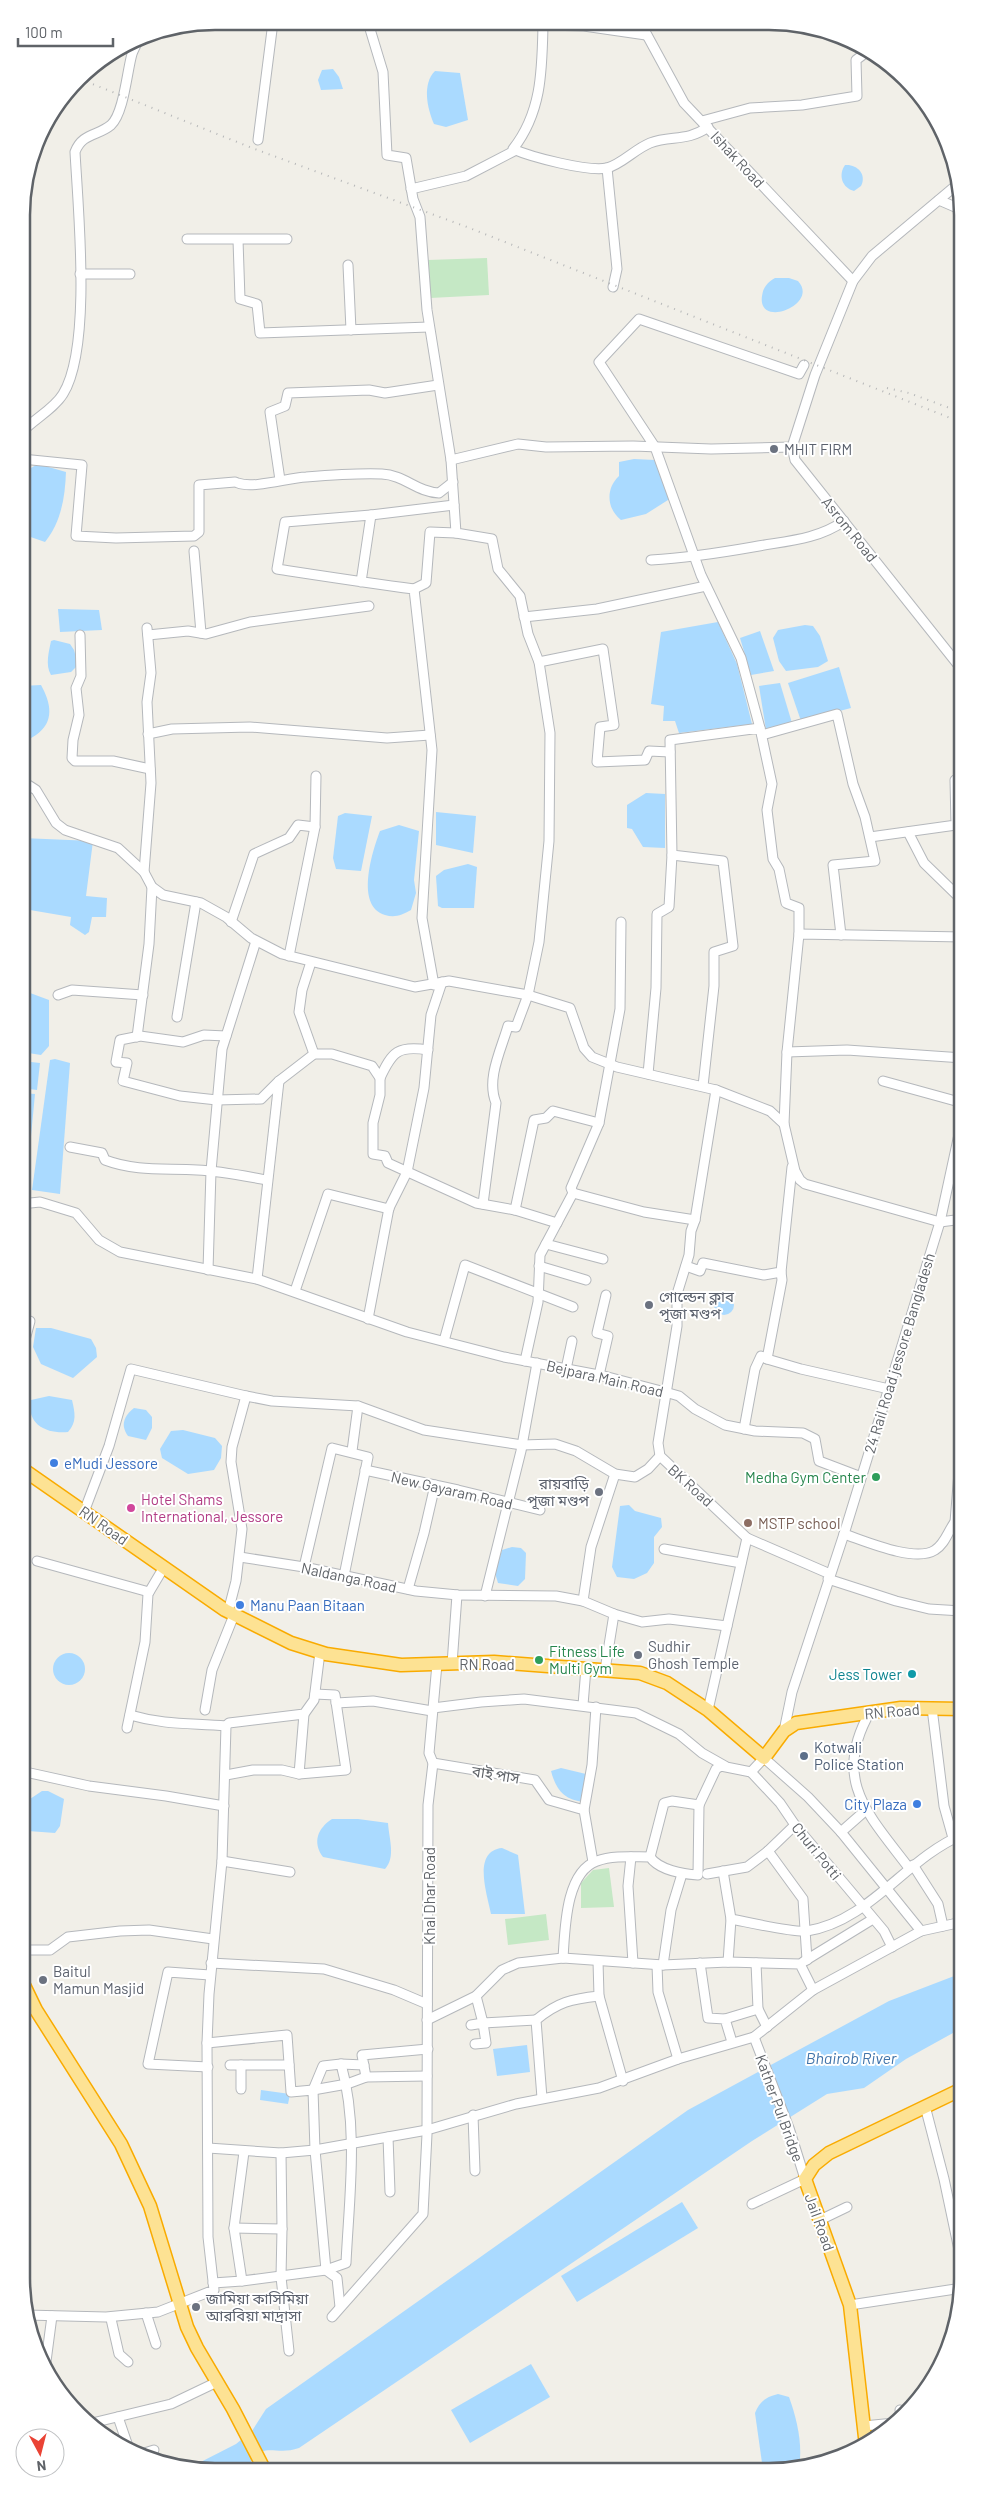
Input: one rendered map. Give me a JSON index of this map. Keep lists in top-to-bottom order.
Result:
{
  "streets": {
    "highway": ["RN Road", "Jail Road"],
    "street": [
      "Ishak Road",
      "Asrom Road",
      "24 Rail Road jessore Bangladesh",
      "Bejpara Main Road",
      "BK Road",
      "New Gayaram Road",
      "Naldanga Road",
      "বাই পাস",
      "Churi Potti",
      "Khal Dhar Road",
      "Kather Pul Bridge"
    ]
  },
  "crossings": [
    ["24 Rail Road jessore Bangladesh", "Bejpara Main Road"],
    ["24 Rail Road jessore Bangladesh", "BK Road"],
    ["24 Rail Road jessore Bangladesh", "RN Road"],
    ["Bejpara Main Road", "BK Road"],
    ["RN Road", "Khal Dhar Road"],
    ["বাই পাস", "Khal Dhar Road"],
    ["Kather Pul Bridge", "Jail Road"]
  ],
  "water": ["Bhairob River"],
  "places": [
    "MHIT FIRM",
    "গোল্ডেন ক্লাব পূজা মণ্ডপ",
    "eMudi Jessore",
    "Medha Gym Center",
    "রায়বাড়ি পূজা মণ্ডপ",
    "Hotel Shams International, Jessore",
    "MSTP school",
    "Manu Paan Bitaan",
    "Sudhir Ghosh Temple",
    "Fitness Life Multi Gym",
    "Jess Tower",
    "Kotwali Police Station",
    "City Plaza",
    "Baitul Mamun Masjid",
    "জামিয়া কাসিমিয়া আরবিয়া মাদ্রাসা"
  ],
  "scale_bar": "100 m",
  "north": "bottom"
}
